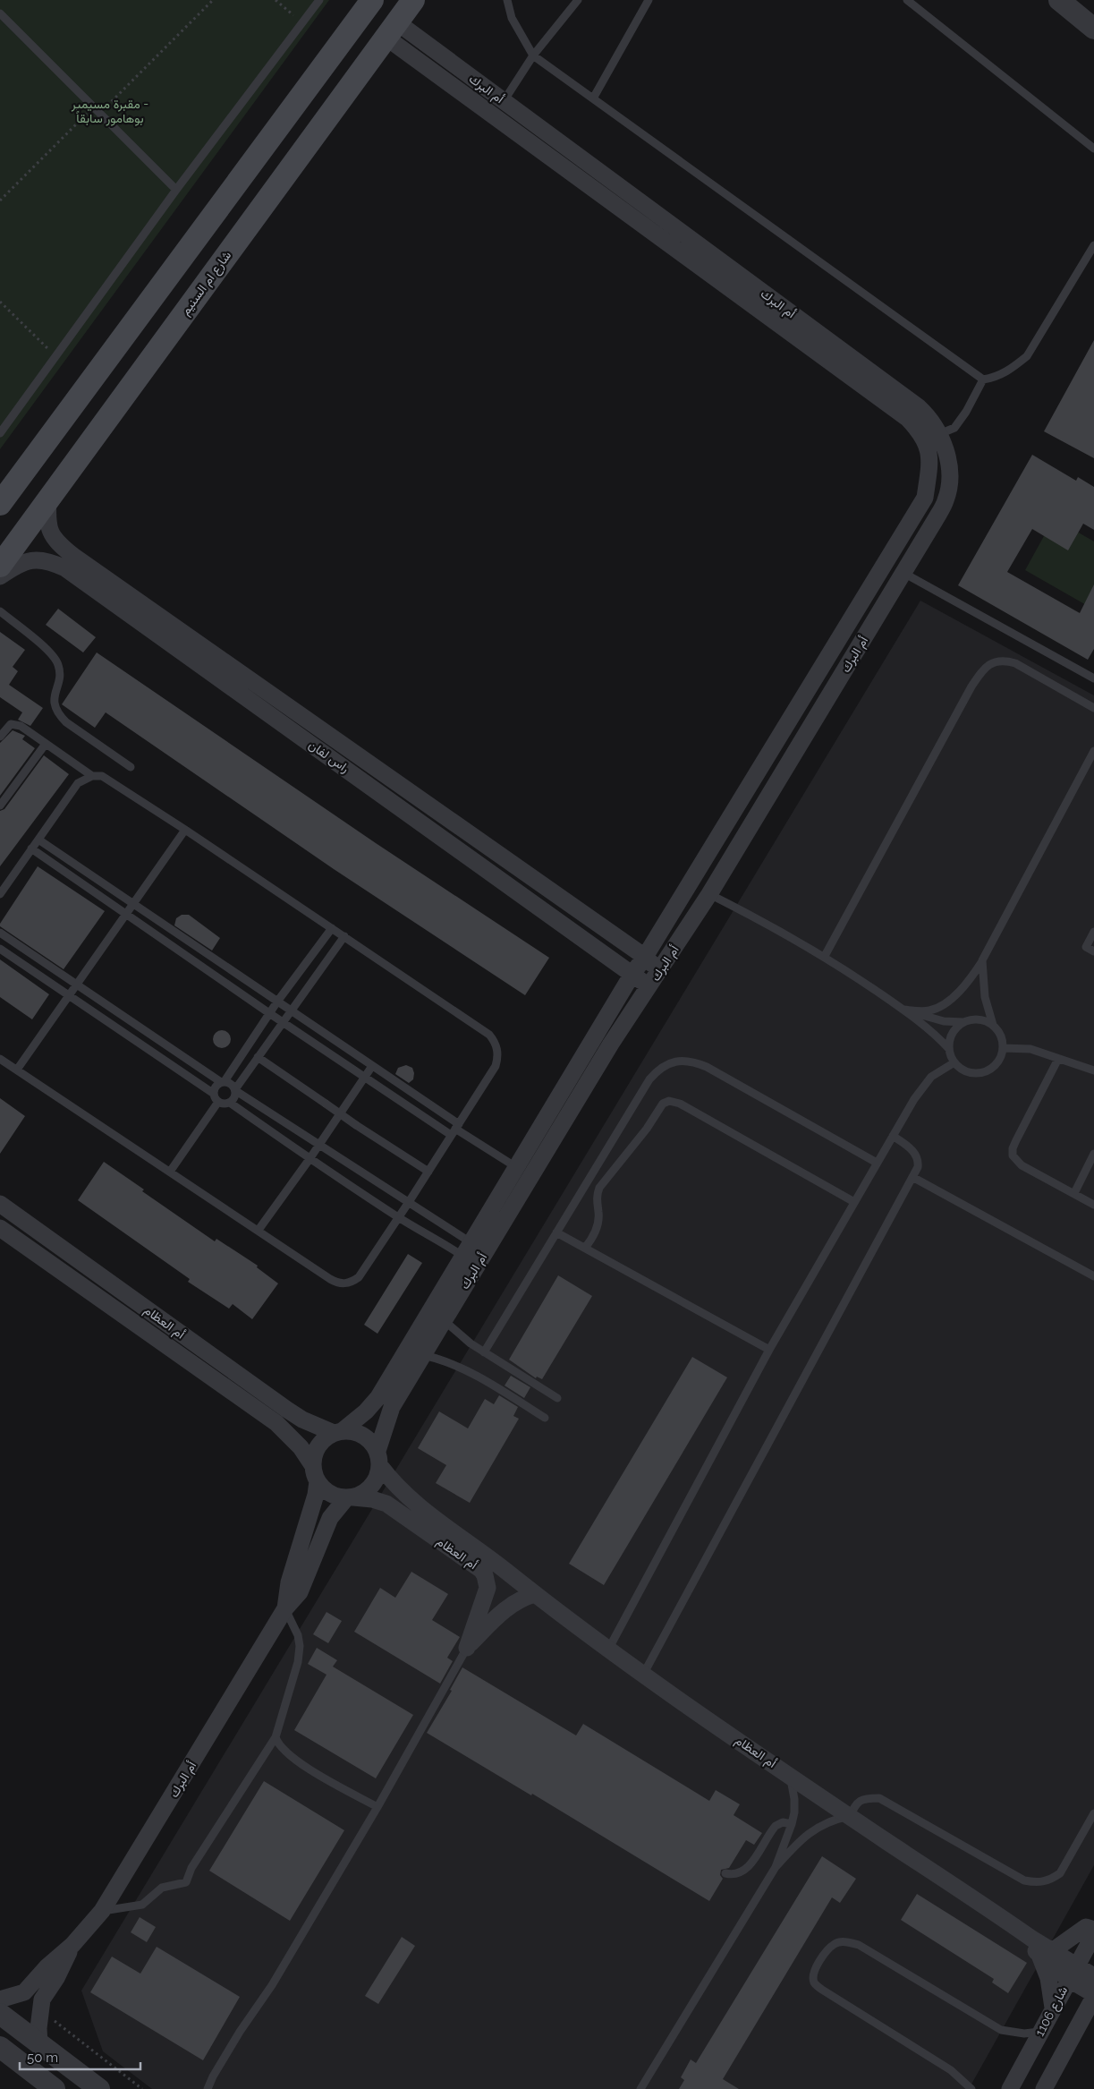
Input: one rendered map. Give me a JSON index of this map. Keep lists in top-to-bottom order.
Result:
{
  "streets": {
    "main road": ["شارع ام السنيم"],
    "street": [
      "أم البرك",
      "راس لفان",
      "أم العظام",
      "شارع 1106"
    ]
  },
  "crossings": [
    ["أم البرك", "شارع ام السنيم"],
    ["أم البرك", "راس لفان"],
    ["أم البرك", "أم العظام"],
    ["شارع ام السنيم", "راس لفان"],
    ["أم العظام", "شارع 1106"]
  ],
  "parks": ["مقبرة مسيمير - بوهامور سابقاً"],
  "scale_bar": "50 m"
}
